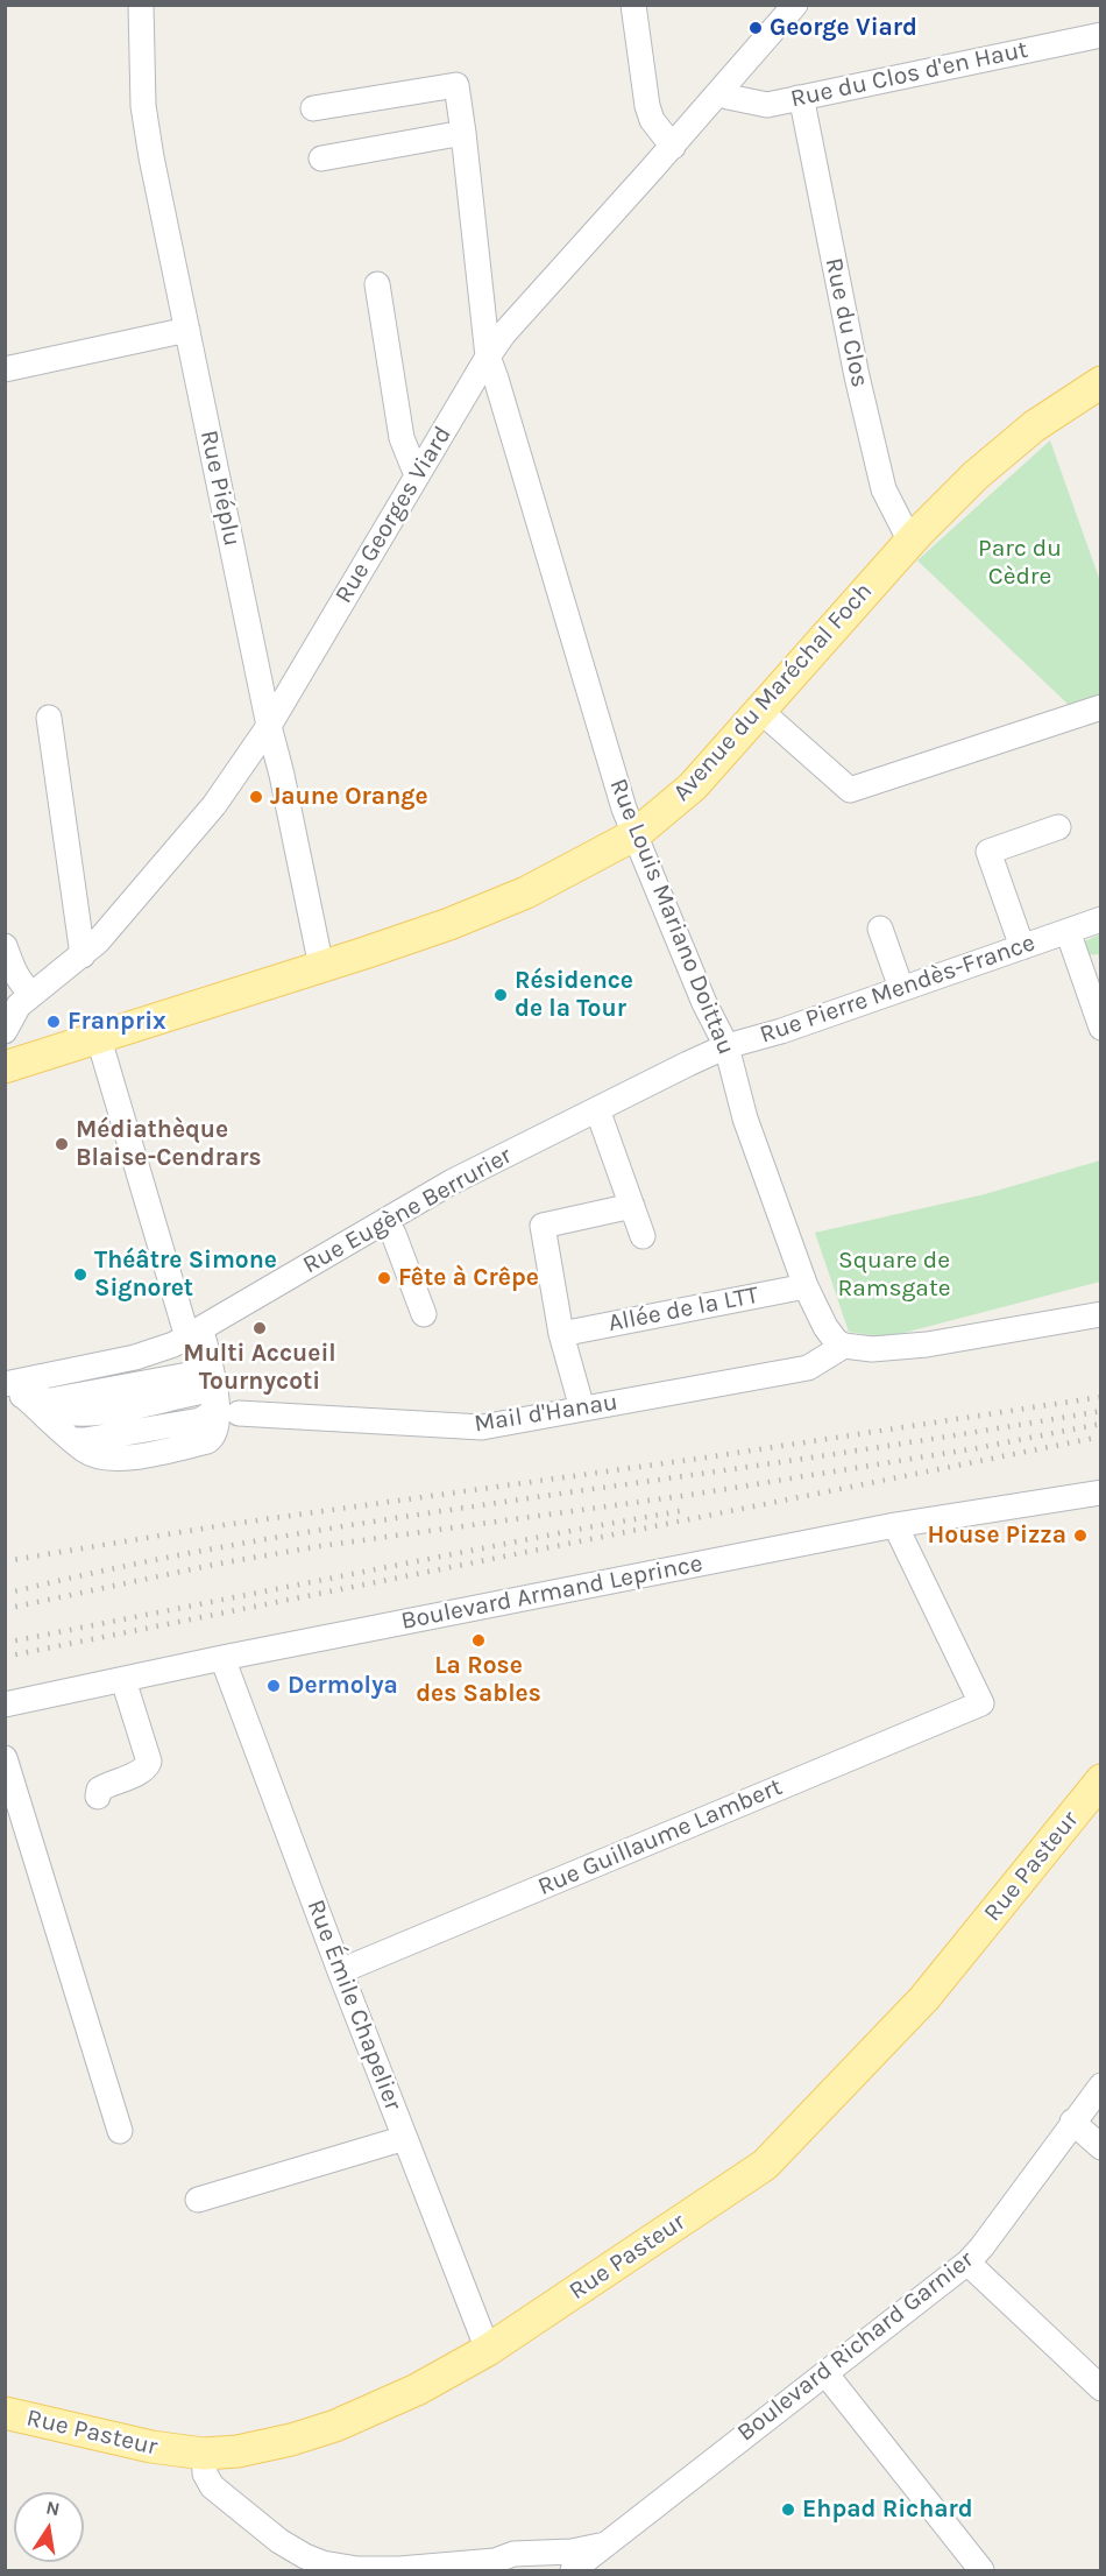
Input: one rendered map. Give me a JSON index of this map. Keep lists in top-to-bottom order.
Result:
{
  "streets": {
    "main road": ["Avenue du Maréchal Foch", "Rue Pasteur"],
    "street": [
      "Rue du Clos d'en Haut",
      "Rue du Clos",
      "Rue Piéplu",
      "Rue Georges Viard",
      "Rue Louis Mariano Doittau",
      "Rue Pierre Mendès-France",
      "Rue Eugène Berrurier",
      "Allée de la LTT",
      "Mail d'Hanau",
      "Boulevard Armand Leprince",
      "Rue Guillaume Lambert",
      "Rue Émile Chapelier",
      "Boulevard Richard Garnier"
    ]
  },
  "crossings": [
    ["Rue du Clos d'en Haut", "Rue du Clos"],
    ["Rue du Clos d'en Haut", "Rue Georges Viard"],
    ["Rue du Clos", "Avenue du Maréchal Foch"],
    ["Rue Piéplu", "Rue Georges Viard"],
    ["Rue Piéplu", "Avenue du Maréchal Foch"],
    ["Rue Georges Viard", "Rue Louis Mariano Doittau"],
    ["Avenue du Maréchal Foch", "Rue Louis Mariano Doittau"],
    ["Rue Louis Mariano Doittau", "Rue Pierre Mendès-France"],
    ["Rue Louis Mariano Doittau", "Rue Eugène Berrurier"],
    ["Rue Louis Mariano Doittau", "Allée de la LTT"],
    ["Rue Louis Mariano Doittau", "Mail d'Hanau"],
    ["Rue Pierre Mendès-France", "Rue Eugène Berrurier"],
    ["Boulevard Armand Leprince", "Rue Guillaume Lambert"],
    ["Boulevard Armand Leprince", "Rue Émile Chapelier"],
    ["Rue Guillaume Lambert", "Rue Émile Chapelier"],
    ["Rue Pasteur", "Rue Émile Chapelier"]
  ],
  "parks": ["Parc du Cèdre", "Square de Ramsgate"],
  "places": [
    "George Viard",
    "Jaune Orange",
    "Résidence de la Tour",
    "Franprix",
    "Médiathèque Blaise-Cendrars",
    "Théâtre Simone Signoret",
    "Fête à Crêpe",
    "Multi Accueil Tournycoti",
    "House Pizza",
    "La Rose des Sables",
    "Dermolya",
    "Ehpad Richard"
  ],
  "north": "top"
}
